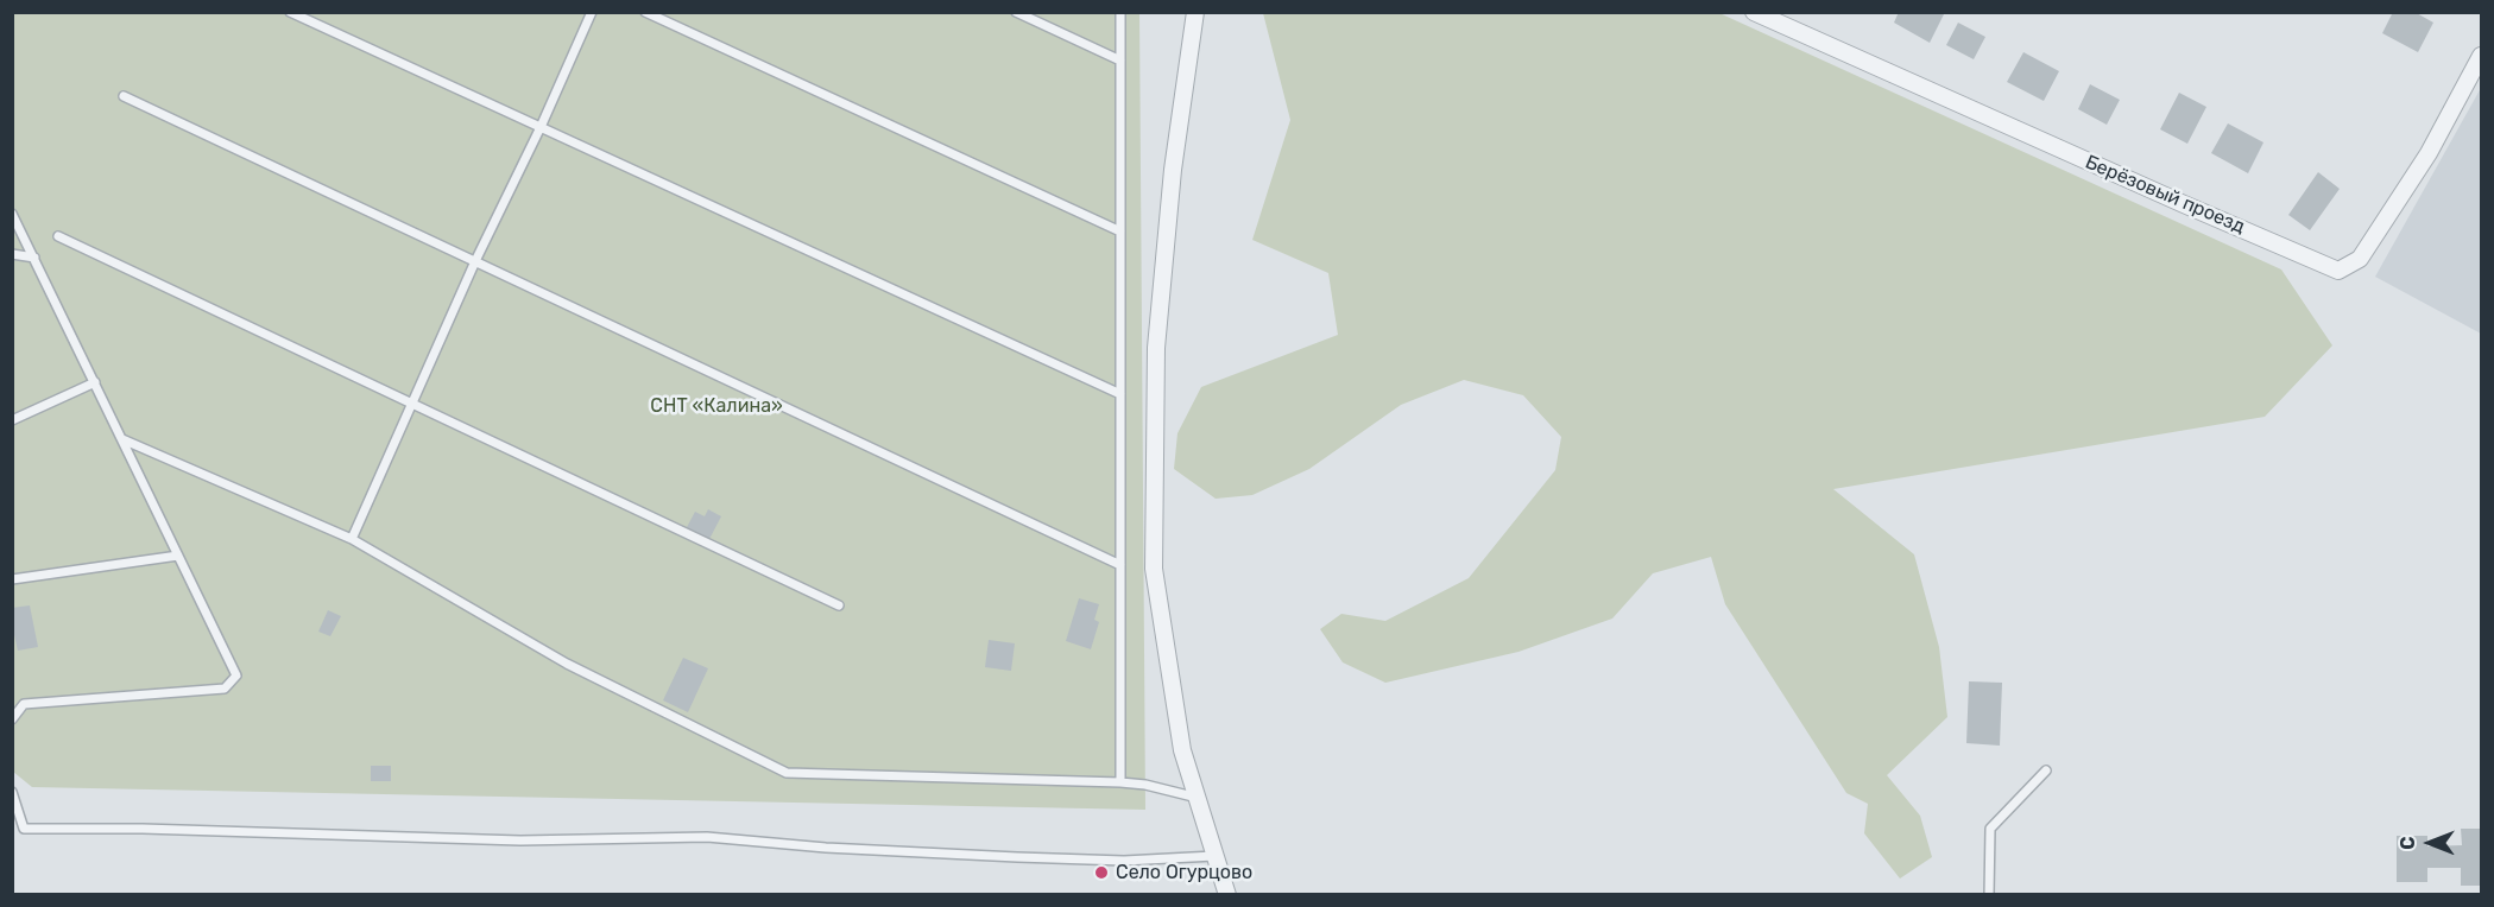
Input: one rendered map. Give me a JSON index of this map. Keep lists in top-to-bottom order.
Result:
{
  "streets": {
    "street": ["Берёзовый проезд"]
  },
  "parks": ["СНТ «Калина»"],
  "places": ["Село Огурцово"],
  "north": "left"
}
